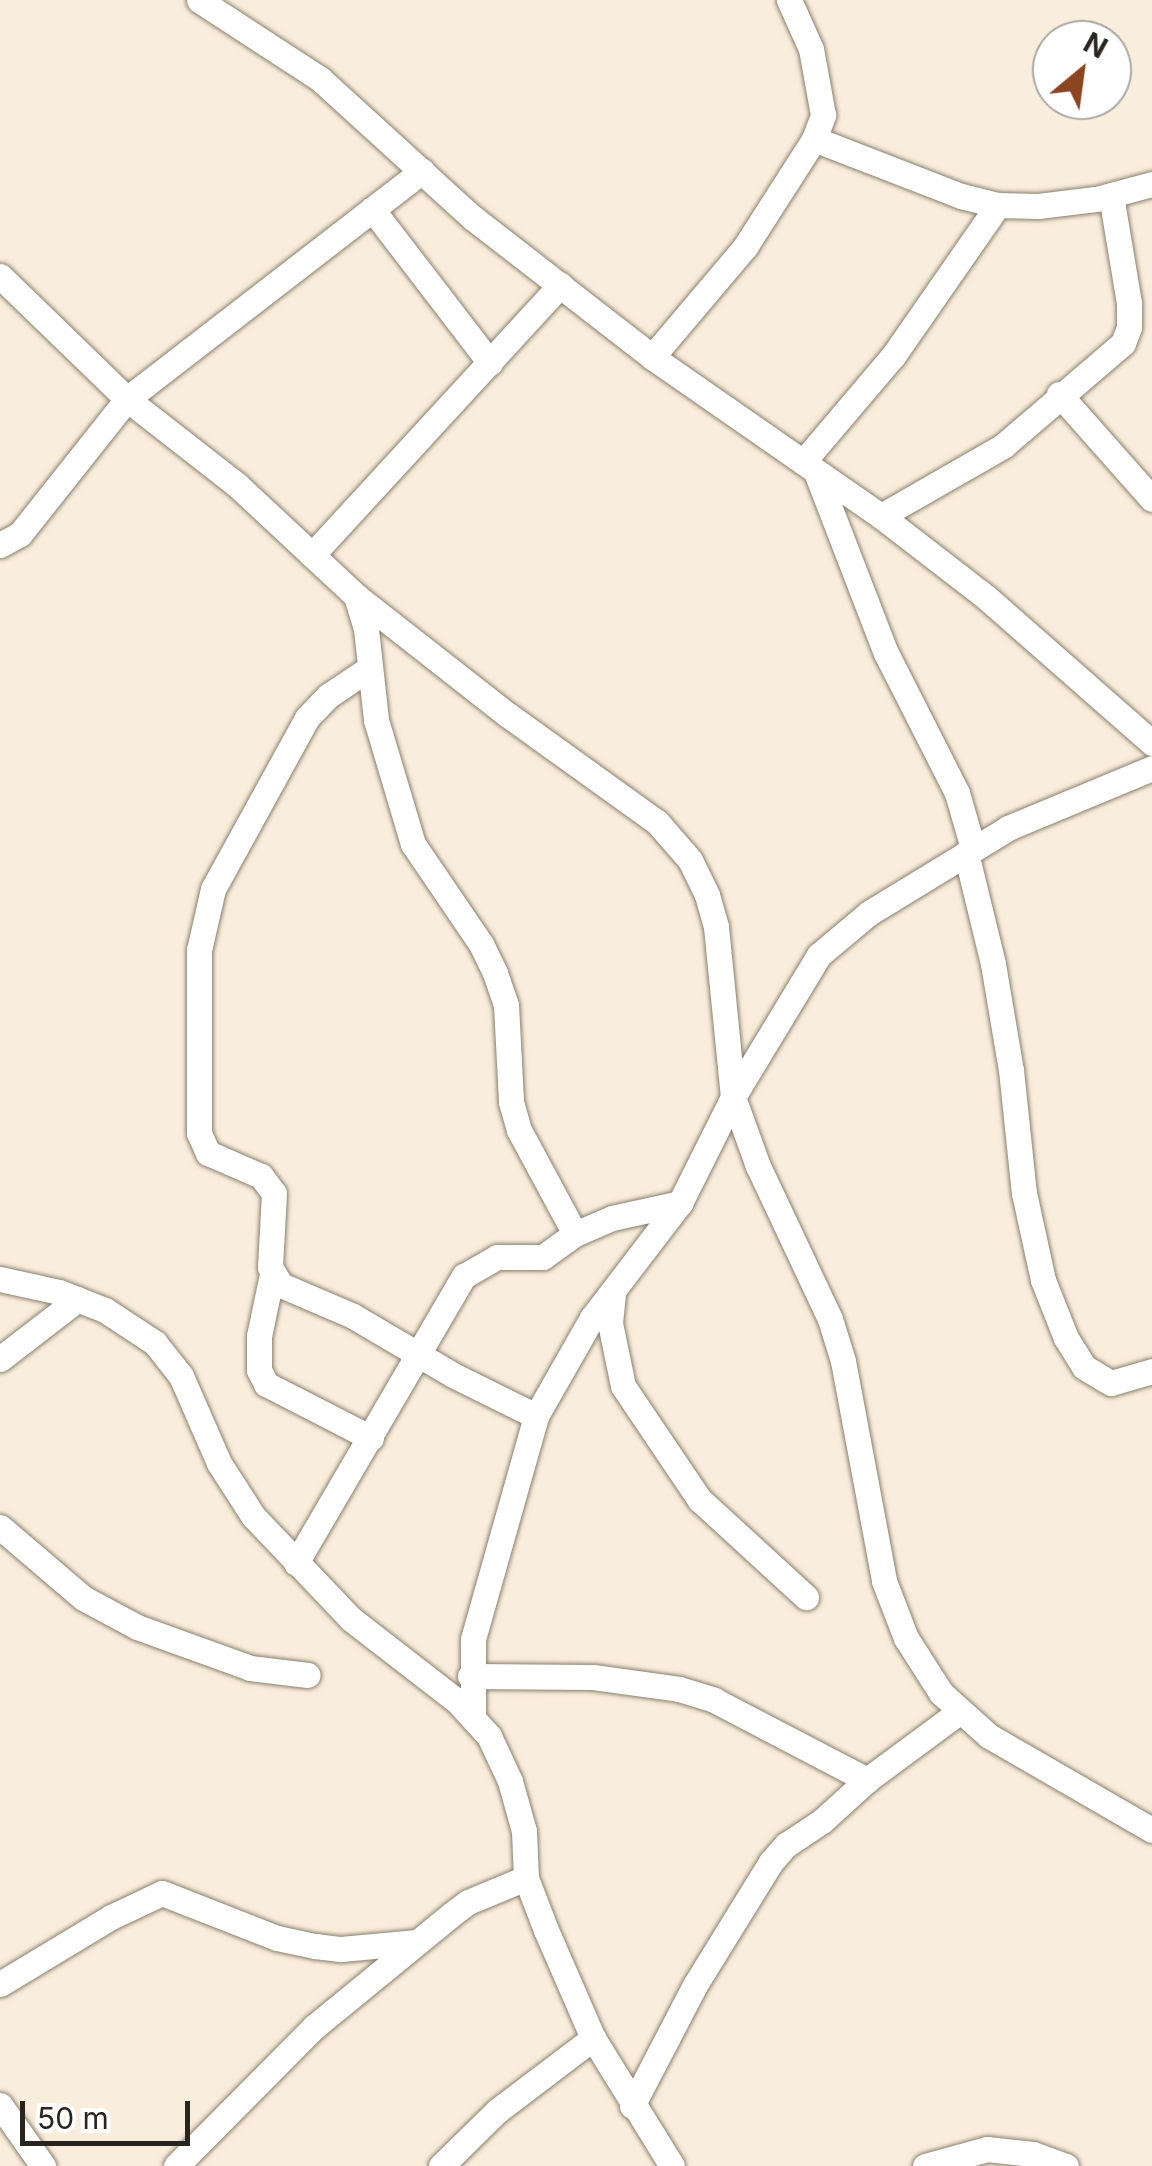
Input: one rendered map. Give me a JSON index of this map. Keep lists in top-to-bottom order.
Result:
{
  "scale_bar": "50 m",
  "north": "top right"
}
